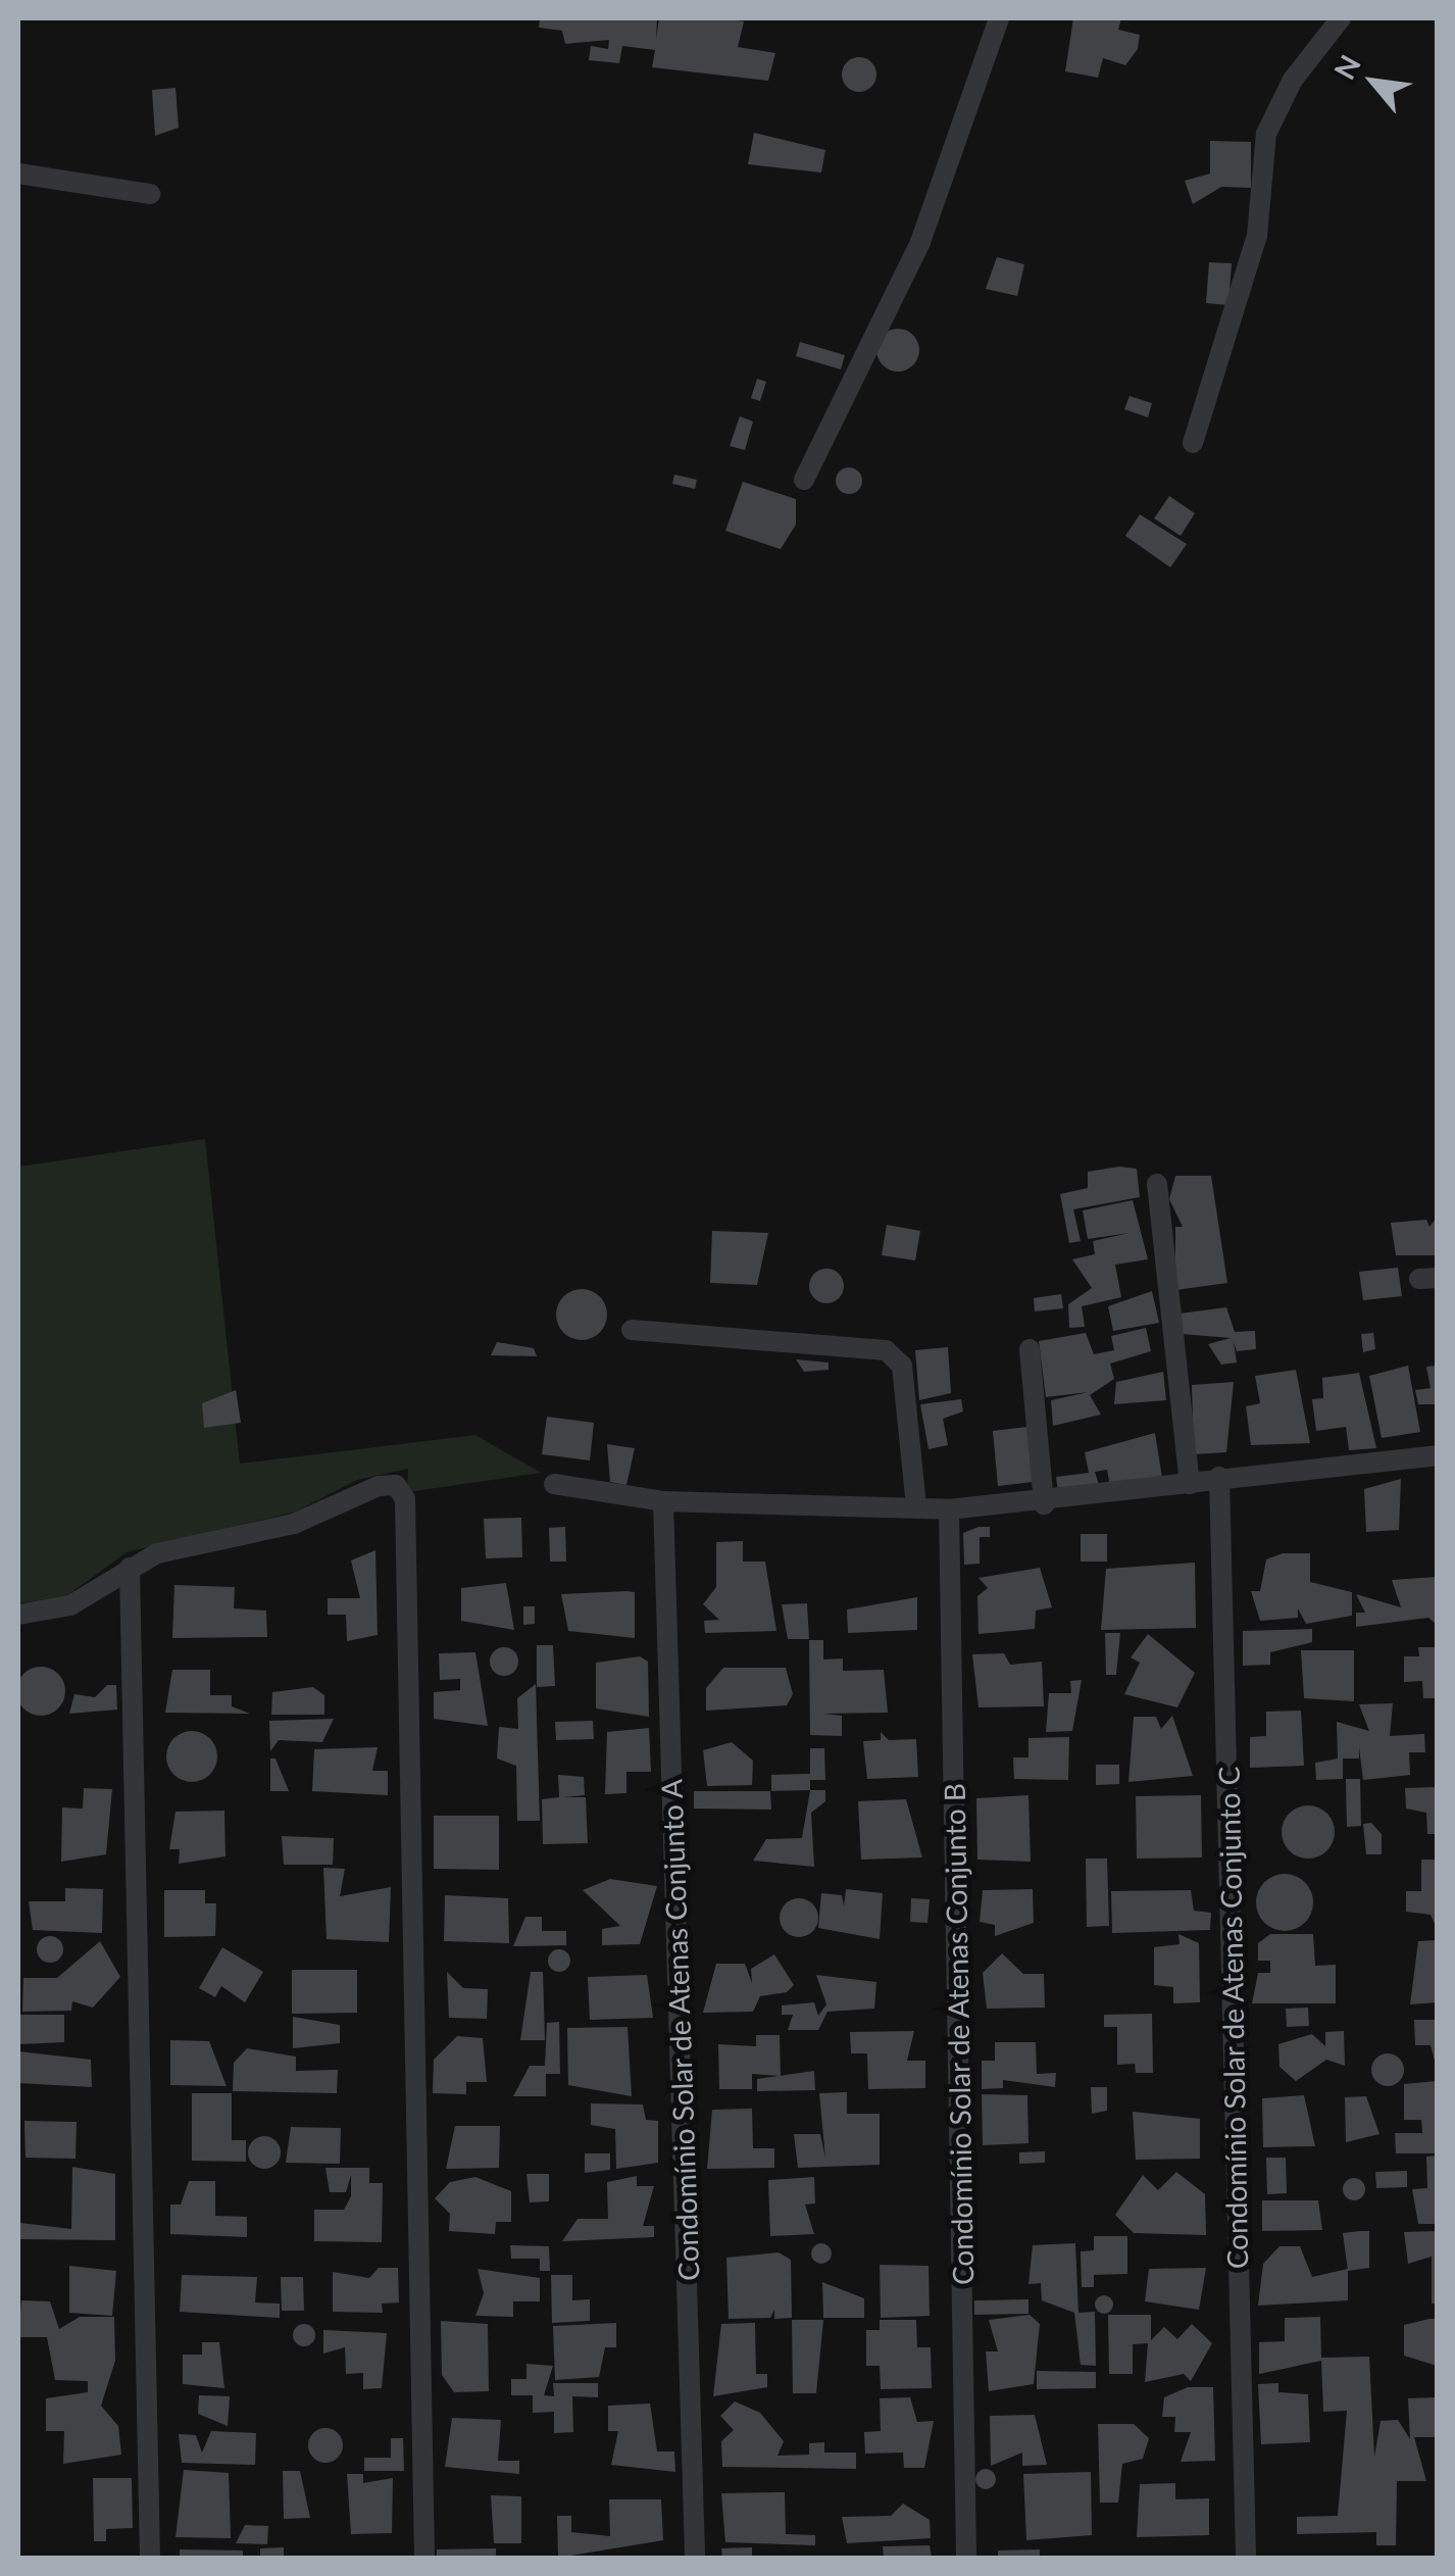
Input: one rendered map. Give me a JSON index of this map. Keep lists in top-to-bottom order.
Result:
{
  "streets": {
    "street": ["Condomínio Solar de Atenas Conjunto C", "Condomínio Solar de Atenas Conjunto A", "Condomínio Solar de Atenas Conjunto B"]
  },
  "north": "top left"
}
